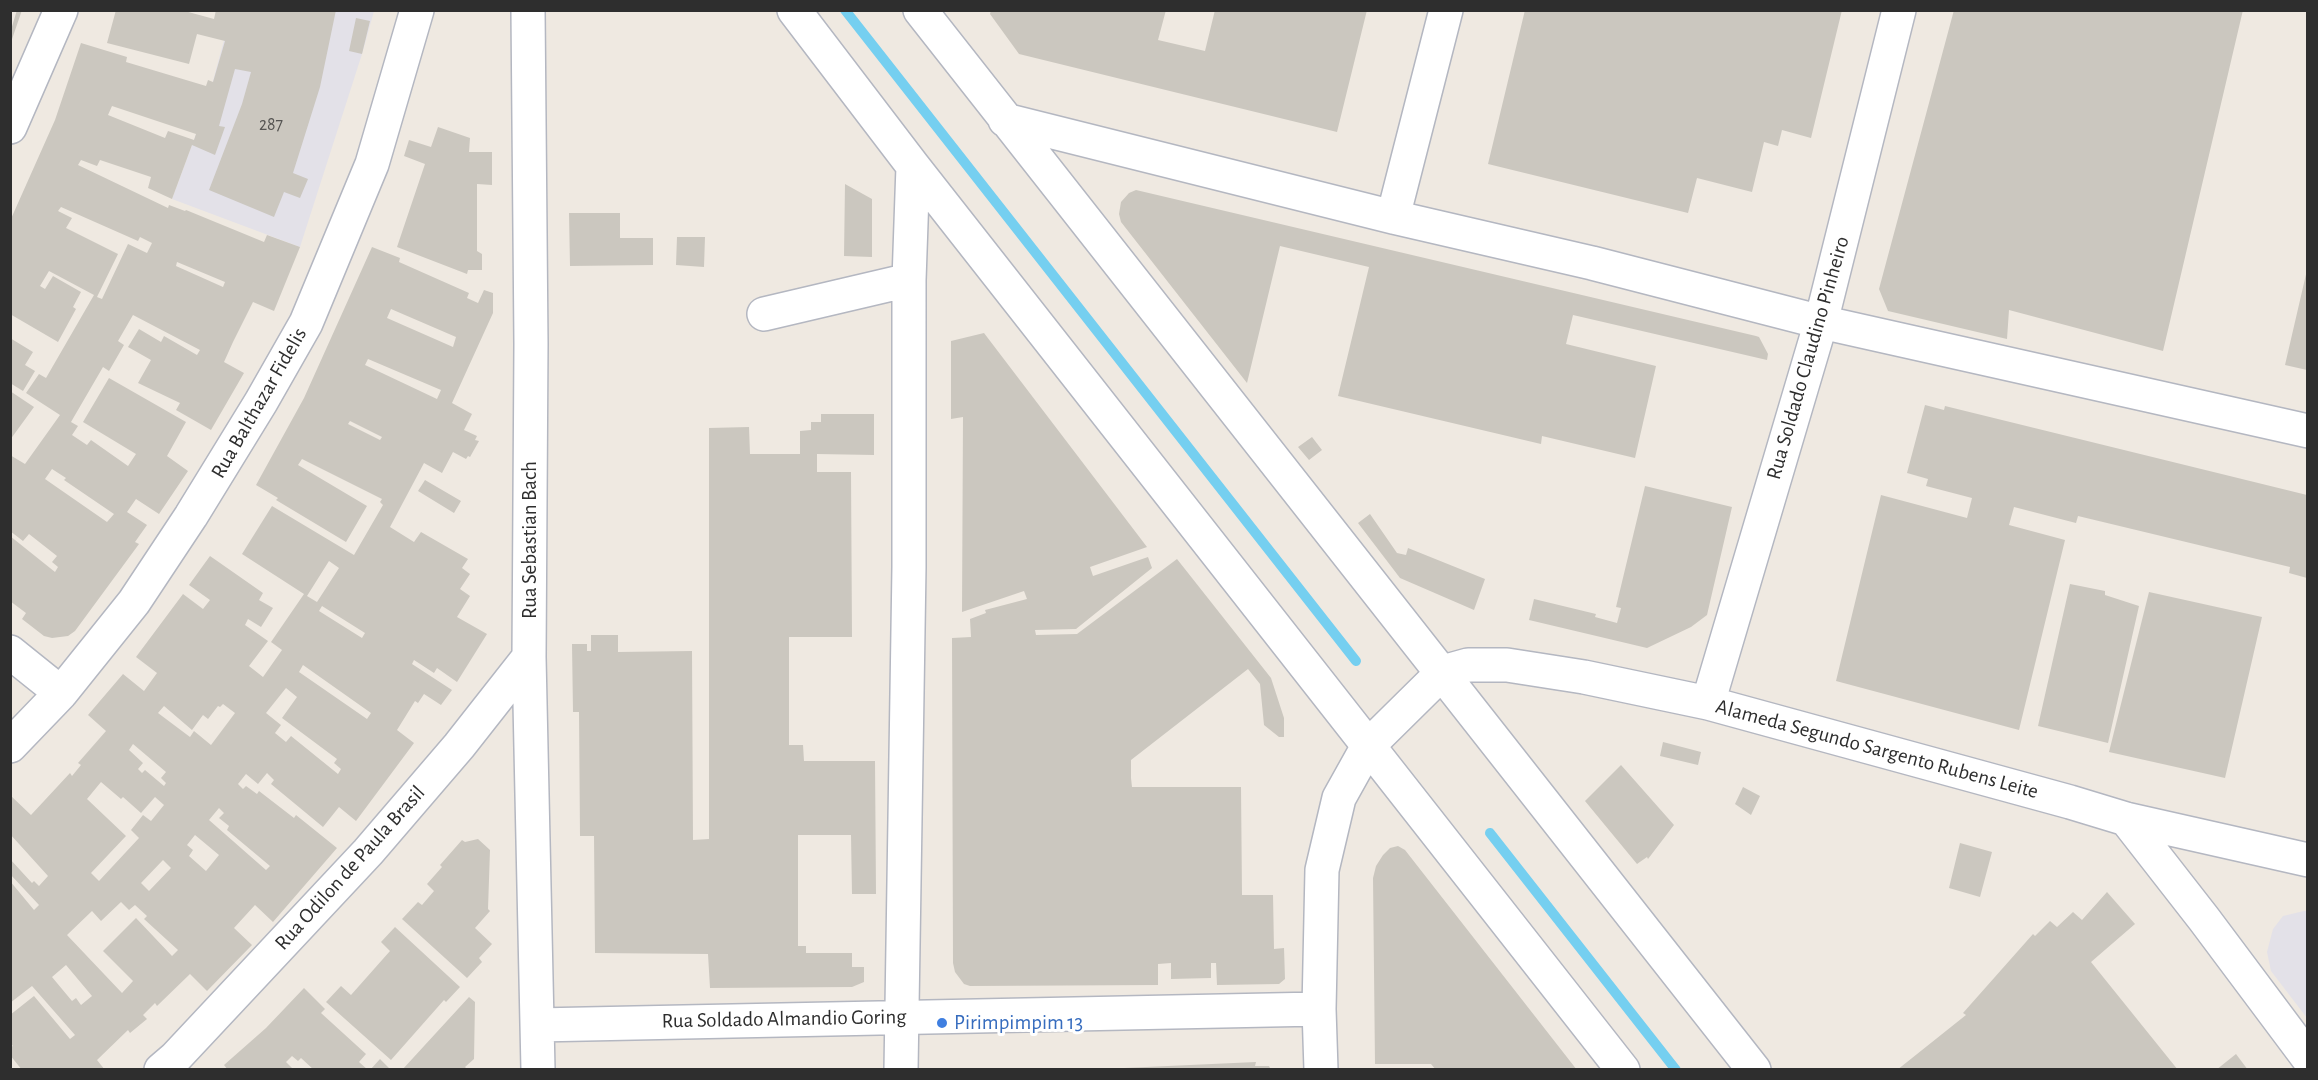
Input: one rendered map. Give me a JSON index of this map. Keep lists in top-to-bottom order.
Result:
{
  "streets": {
    "street": [
      "Rua Soldado Claudino Pinheiro",
      "Rua Balthazar Fidelis",
      "Rua Sebastian Bach",
      "Alameda Segundo Sargento Rubens Leite",
      "Rua Odilon de Paula Brasil",
      "Rua Soldado Almandio Goring"
    ]
  },
  "crossings": [
    ["Rua Soldado Claudino Pinheiro", "Alameda Segundo Sargento Rubens Leite"],
    ["Rua Sebastian Bach", "Rua Odilon de Paula Brasil"],
    ["Rua Sebastian Bach", "Rua Soldado Almandio Goring"]
  ],
  "places": ["Pirimpimpim 13"],
  "house_numbers": ["287"]
}
